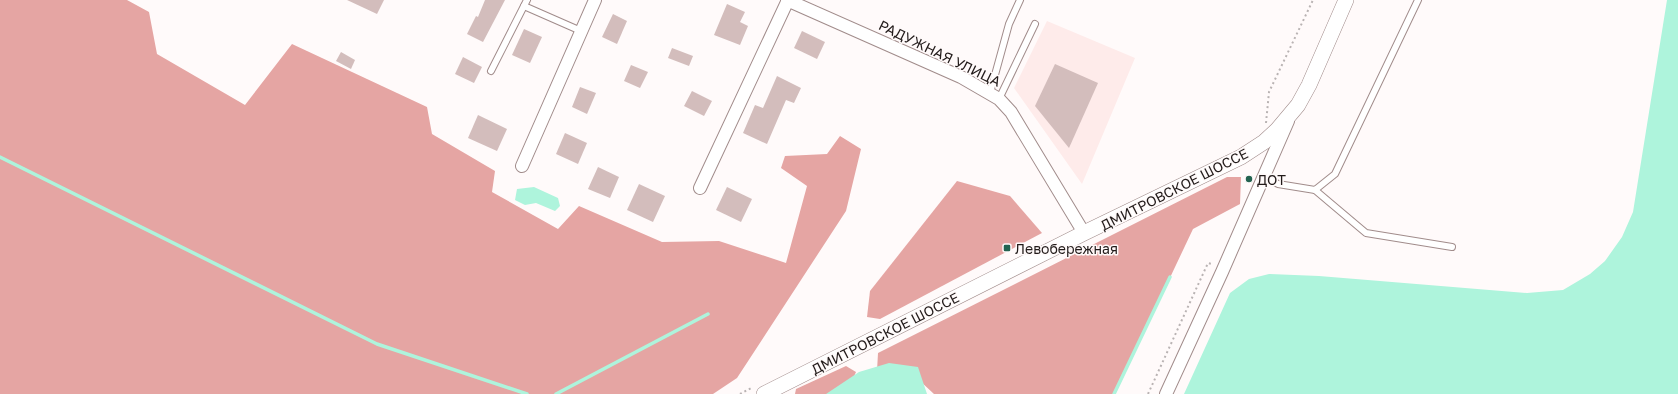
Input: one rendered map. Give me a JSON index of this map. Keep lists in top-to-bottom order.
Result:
{
  "streets": {
    "street": ["РАДУЖНАЯ УЛИЦА", "ДМИТРОВСКОЕ ШОССЕ"]
  },
  "crossings": [
    ["РАДУЖНАЯ УЛИЦА", "ДМИТРОВСКОЕ ШОССЕ"]
  ],
  "places": {
    "other": ["ДОТ"],
    "transit": ["Левобережная"]
  }
}
